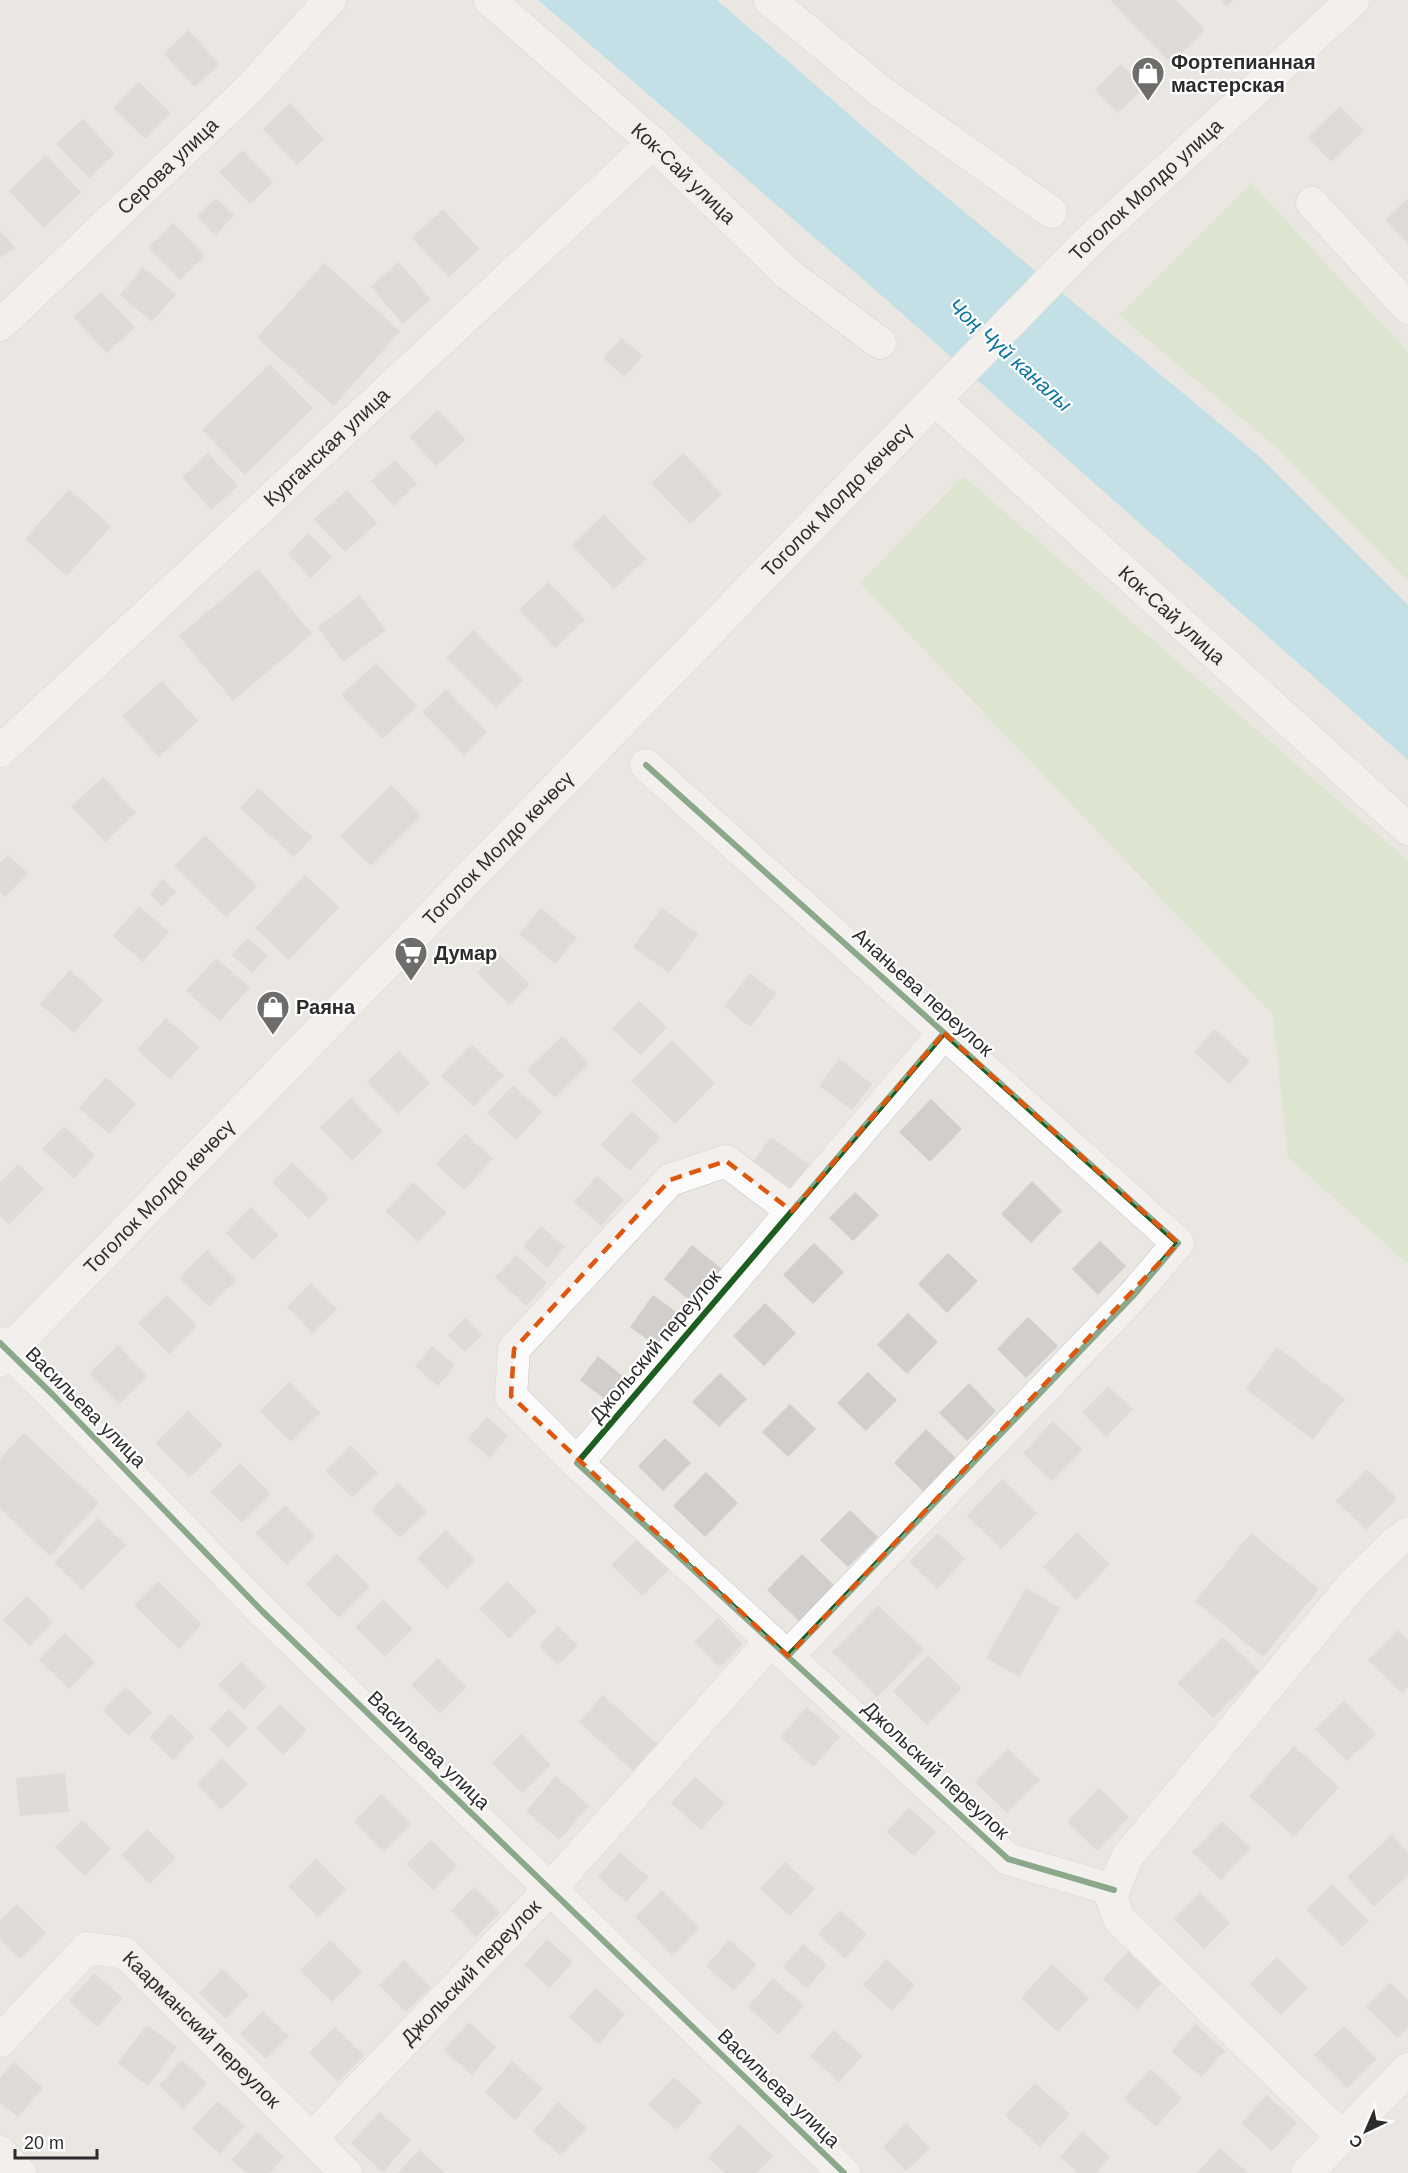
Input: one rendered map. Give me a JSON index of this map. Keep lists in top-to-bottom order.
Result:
{
  "streets": {
    "main road": ["Тоголок Молдо улица", "Тоголок Молдо көчөсү"],
    "street": [
      "Серова улица",
      "Кок-Сай улица",
      "Курганская улица",
      "Ананьева переулок",
      "Джольский переулок",
      "Васильева улица",
      "Каарманский переулок"
    ]
  },
  "crossings": [
    ["Кок-Сай улица", "Тоголок Молдо улица"],
    ["Кок-Сай улица", "Курганская улица"],
    ["Кок-Сай улица", "Тоголок Молдо көчөсү"],
    ["Тоголок Молдо улица", "Тоголок Молдо көчөсү"],
    ["Тоголок Молдо көчөсү", "Васильева улица"],
    ["Ананьева переулок", "Джольский переулок"],
    ["Джольский переулок", "Васильева улица"],
    ["Джольский переулок", "Каарманский переулок"]
  ],
  "water": ["Чоң Чүй каналы"],
  "places": {
    "shop": ["Фортепианная мастерская", "Раяна"],
    "supermarket": ["Думар"]
  },
  "scale_bar": "20 m",
  "north": "bottom left"
}
